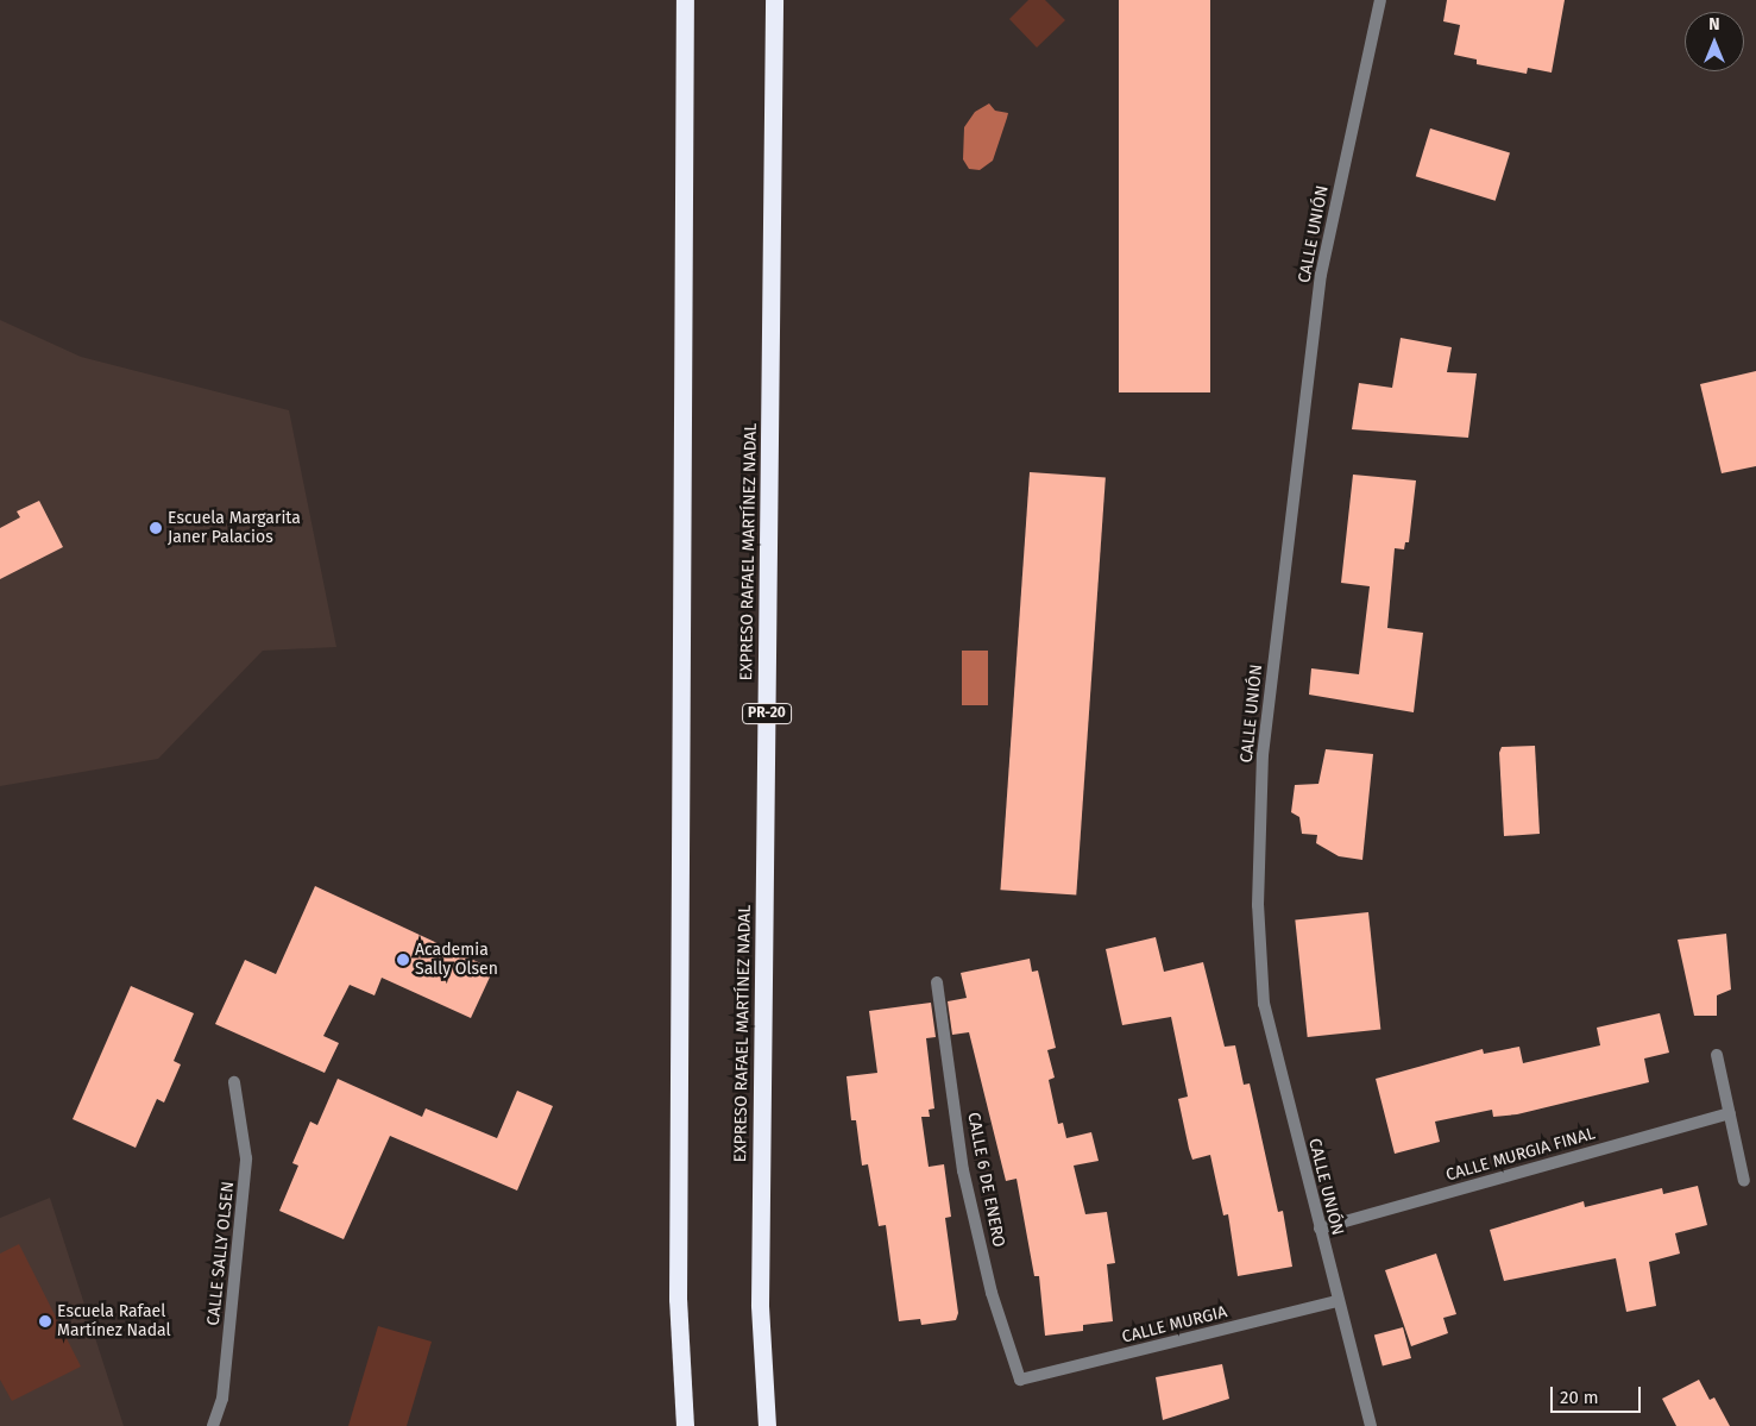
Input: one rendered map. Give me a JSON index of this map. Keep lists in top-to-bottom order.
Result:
{
  "streets": {
    "highway": ["EXPRESO RAFAEL MARTÍNEZ NADAL", "PR-20"],
    "street": [
      "CALLE UNIÓN",
      "CALLE MURGIA FINAL",
      "CALLE 6 DE ENERO",
      "CALLE SALLY OLSEN",
      "CALLE MURGIA"
    ]
  },
  "crossings": [
    ["CALLE UNIÓN", "CALLE MURGIA FINAL"],
    ["CALLE UNIÓN", "CALLE MURGIA"],
    ["CALLE 6 DE ENERO", "CALLE MURGIA"]
  ],
  "places": ["Escuela Margarita Janer Palacios", "Academia Sally Olsen", "Escuela Rafael Martínez Nadal"],
  "scale_bar": "20 m",
  "north": "top"
}
